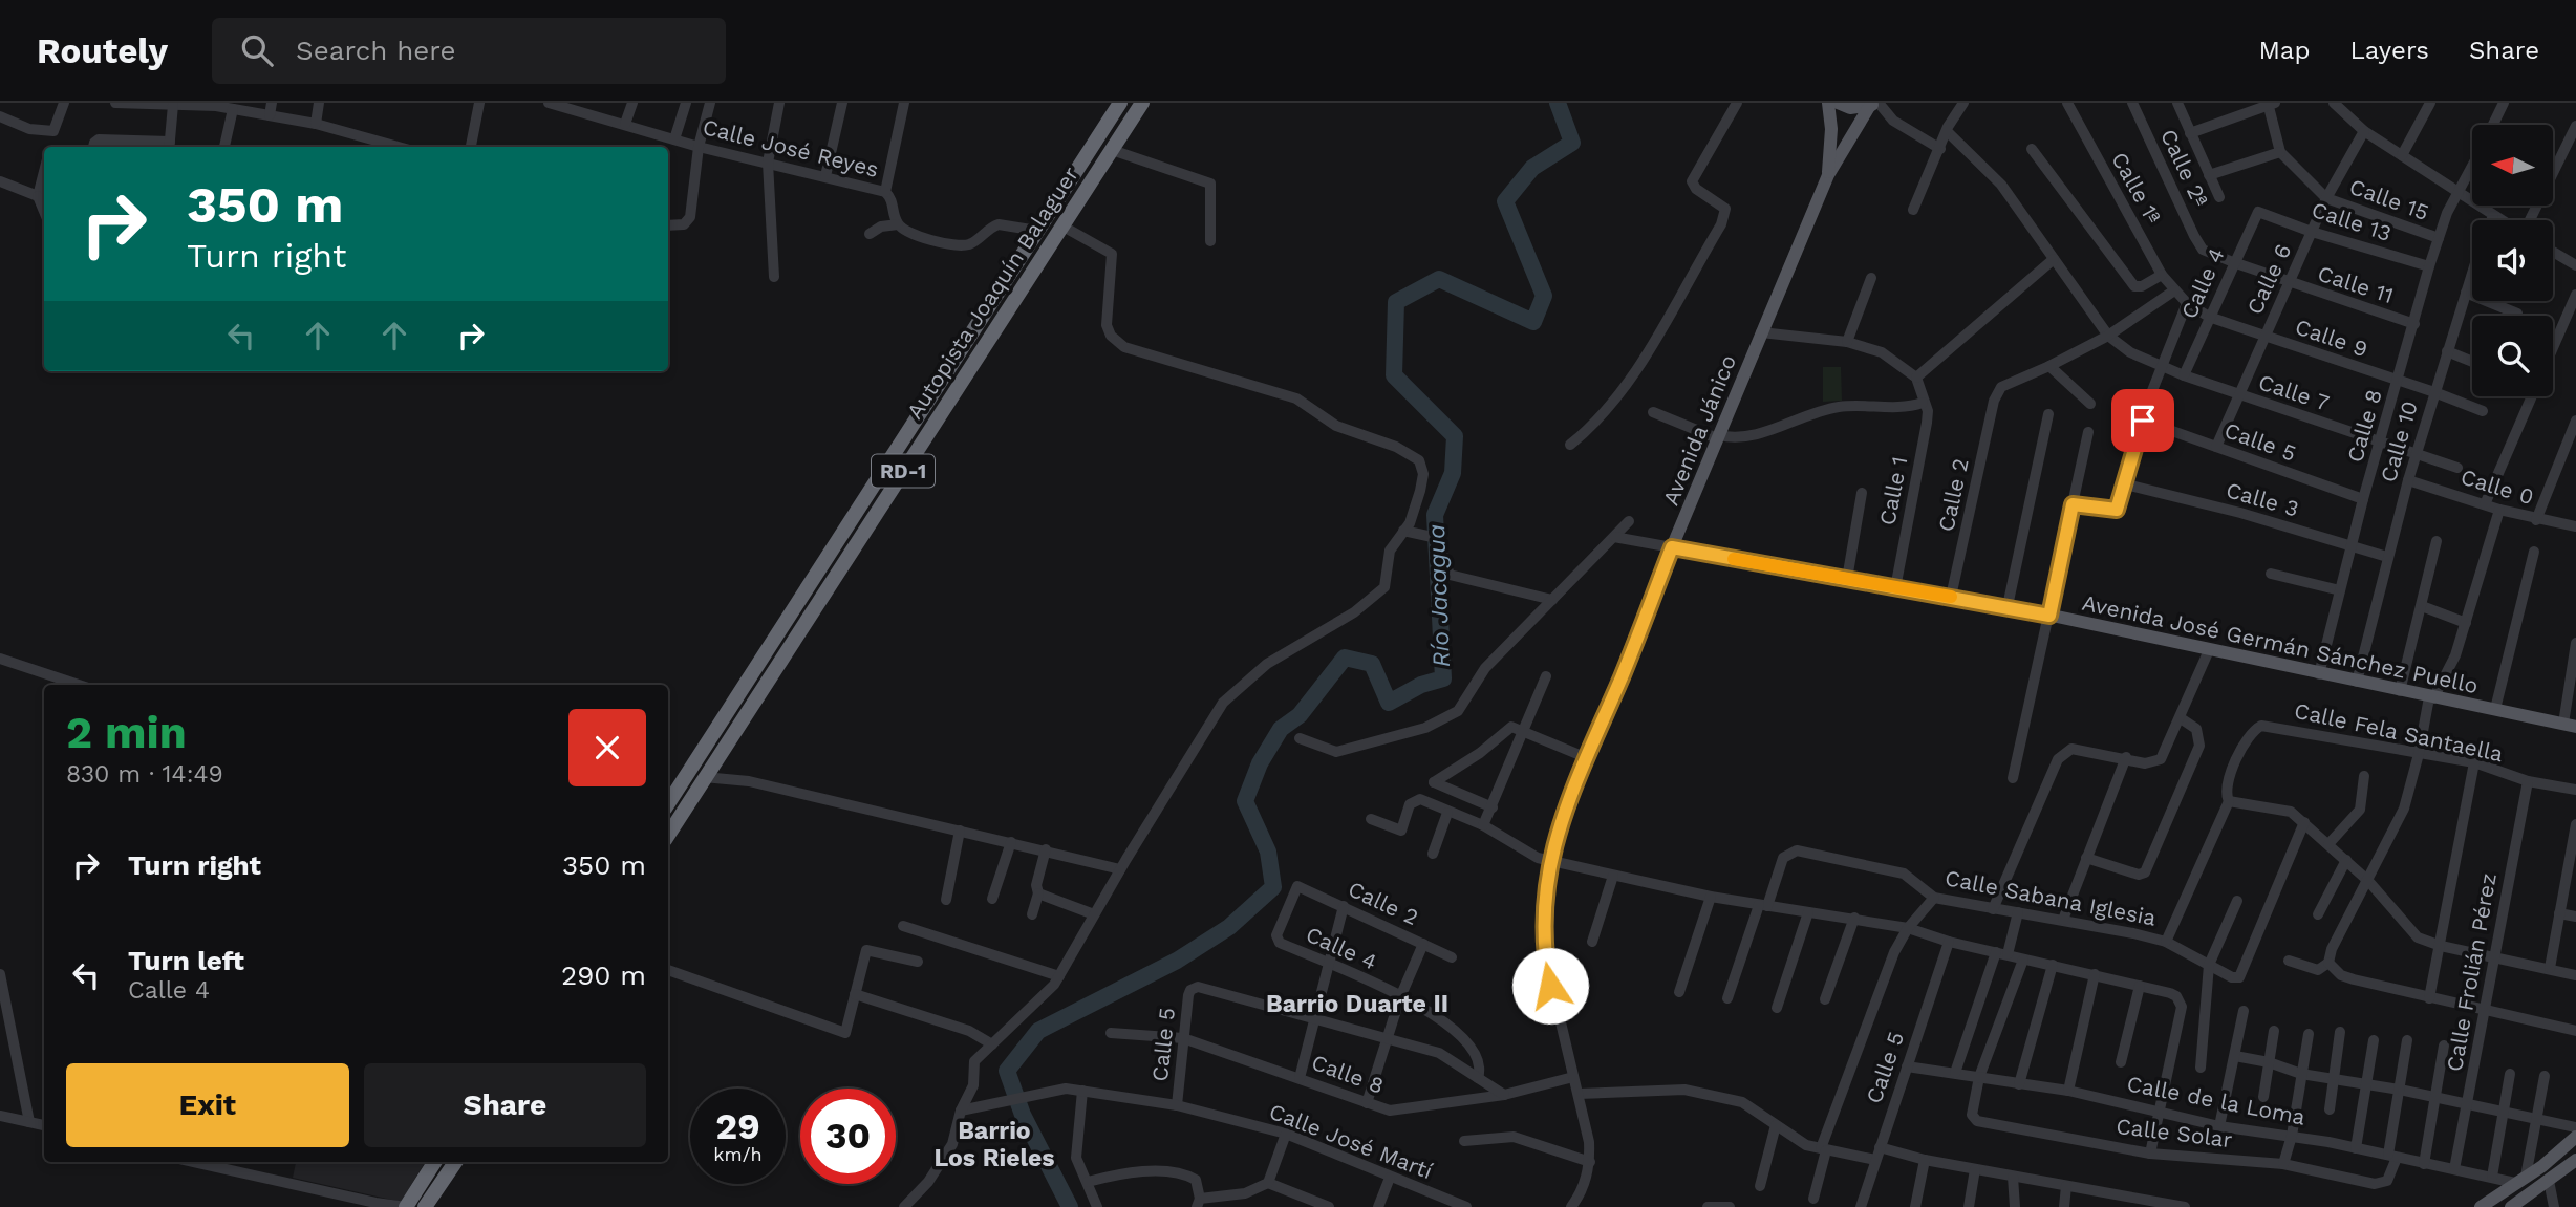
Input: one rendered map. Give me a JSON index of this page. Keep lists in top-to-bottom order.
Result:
{
  "streets": {
    "highway": ["Autopista Joaquín Balaguer", "RD-1"],
    "main road": ["Avenida Jánico", "Avenida José Germán Sánchez Puello"],
    "street": [
      "Calle José Reyes",
      "Calle 2ª",
      "Calle 1ª",
      "Calle 15",
      "Calle 13",
      "Calle 6",
      "Calle 4",
      "Calle 11",
      "Calle 9",
      "Calle 7",
      "Calle 8",
      "Calle 5",
      "Calle 10",
      "Calle 0",
      "Calle 1",
      "Calle 2",
      "Calle 3",
      "Calle Fela Santaella",
      "Calle Sabana Iglesia",
      "Calle Frolián Pérez",
      "Calle de la Loma",
      "Calle Solar",
      "Calle José Martí"
    ]
  },
  "crossings": [
    ["Calle 2ª", "Calle 11"],
    ["Calle 1ª", "Calle 9"],
    ["Calle 15", "Calle 6"],
    ["Calle 15", "Calle 8"],
    ["Calle 13", "Calle 6"],
    ["Calle 13", "Calle 4"],
    ["Calle 13", "Calle 8"],
    ["Calle 6", "Calle 11"],
    ["Calle 6", "Calle 9"],
    ["Calle 6", "Calle 7"],
    ["Calle 6", "Calle 5"],
    ["Calle 4", "Calle 11"],
    ["Calle 4", "Calle 9"],
    ["Calle 4", "Calle 7"],
    ["Calle 4", "Calle 2"],
    ["Calle 11", "Calle 8"],
    ["Calle 9", "Calle 8"],
    ["Calle 9", "Calle 10"],
    ["Calle 7", "Calle 8"],
    ["Calle 7", "Calle 10"],
    ["Calle 8", "Avenida Jánico"],
    ["Calle 8", "Calle 5"],
    ["Calle 8", "Calle 3"],
    ["Calle 8", "Avenida José Germán Sánchez Puello"],
    ["Avenida Jánico", "Avenida José Germán Sánchez Puello"],
    ["Calle 5", "Calle de la Loma"],
    ["Calle 5", "Calle José Martí"],
    ["Calle 10", "Calle 0"],
    ["Calle 10", "Calle 3"],
    ["Calle 10", "Avenida José Germán Sánchez Puello"],
    ["Calle 1", "Avenida José Germán Sánchez Puello"],
    ["Calle 2", "Avenida José Germán Sánchez Puello"],
    ["Calle Fela Santaella", "Calle Frolián Pérez"],
    ["Calle Frolián Pérez", "Calle de la Loma"],
    ["Calle de la Loma", "Calle Solar"]
  ],
  "districts": ["Barrio Duarte II", "Barrio Los Rieles"],
  "water": ["Río Jacagua"],
  "north": "left",
  "page": {
    "header": "Routely",
    "search": "Search here",
    "nav": ["Map", "Layers", "Share"],
    "turn": ["350 m", "Turn right"],
    "heading": ["2 min", "830 m · 14:49"],
    "list": [
      {
        "name": "Turn right",
        "value": "350 m"
      },
      {
        "name": "Turn left",
        "note": "Calle 4",
        "value": "290 m"
      }
    ],
    "buttons": ["Exit", "Share"],
    "speed": "29 km/h",
    "limit": "30"
  }
}
